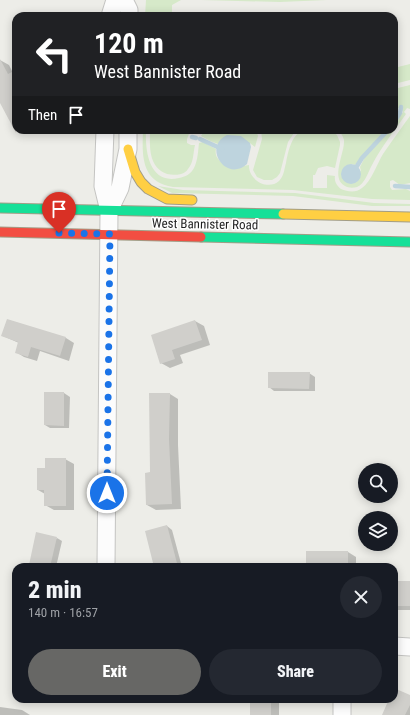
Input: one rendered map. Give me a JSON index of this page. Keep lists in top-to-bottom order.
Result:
{
  "streets": {
    "main road": ["West Bannister Road"]
  },
  "page": {
    "turn": ["120 m", "West Bannister Road"],
    "then": "Then",
    "heading": ["2 min", "140 m · 16:57"],
    "buttons": ["Exit", "Share"]
  }
}
